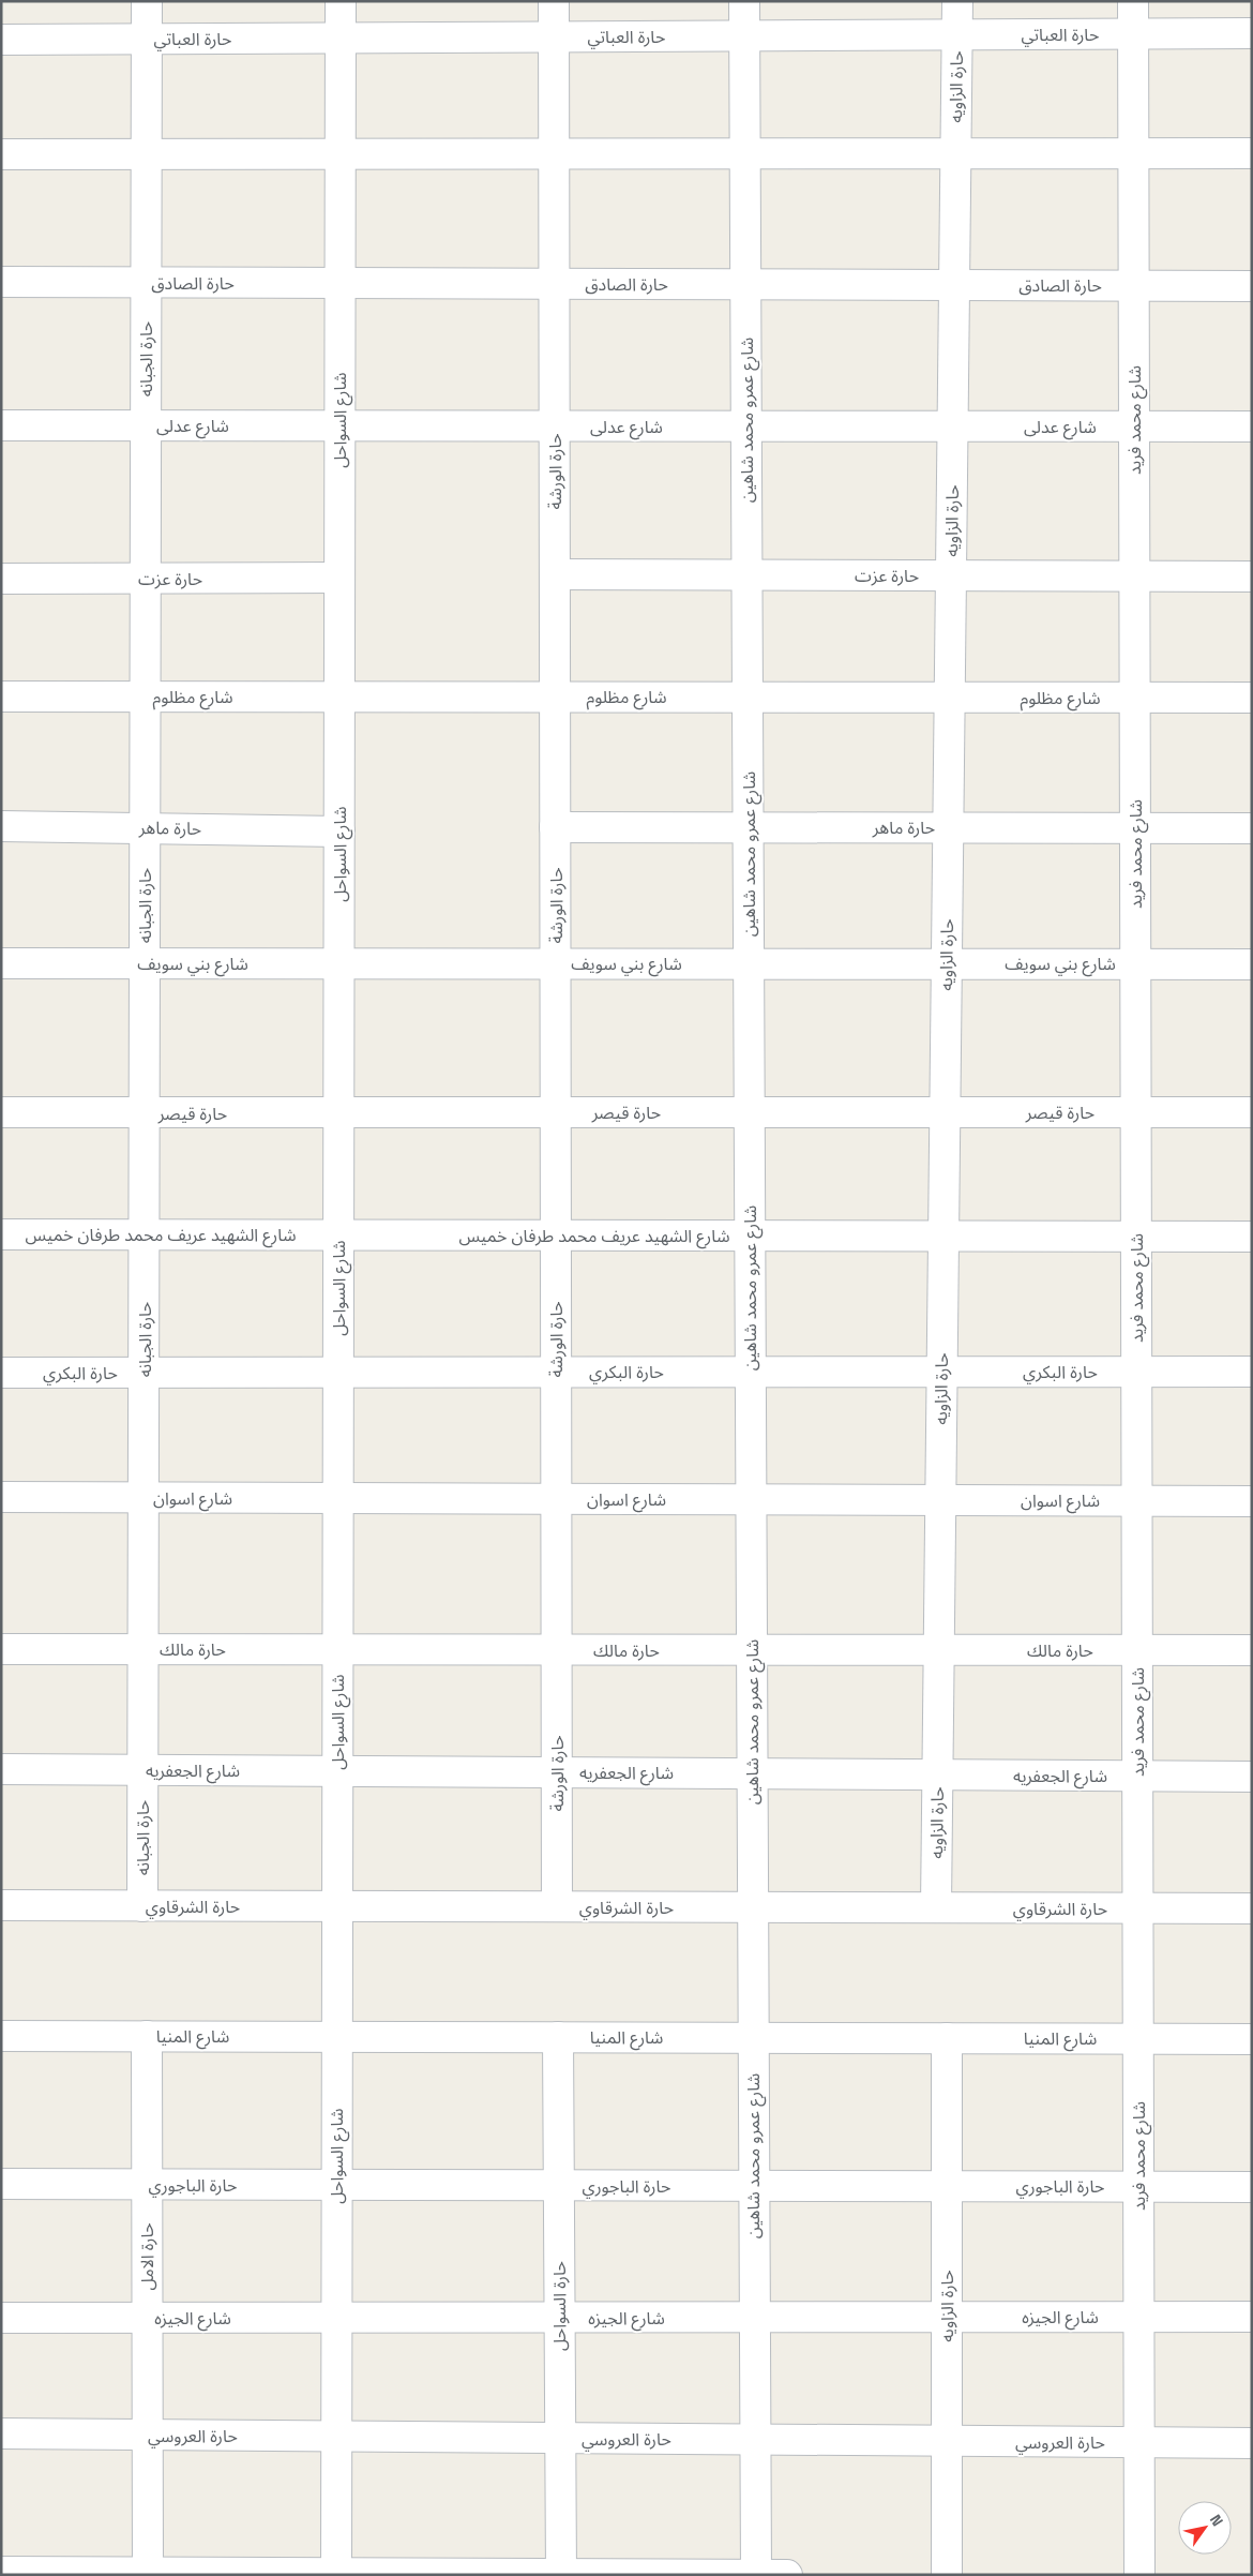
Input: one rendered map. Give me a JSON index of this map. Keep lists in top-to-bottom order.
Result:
{
  "streets": {
    "street": [
      "حارة العباتي",
      "حارة الزاويه",
      "حارة الصادق",
      "حارة الجبانه",
      "شارع السواحل",
      "شارع عمرو محمد شاهين",
      "شارع محمد فريد",
      "شارع عدلى",
      "حارة الورشة",
      "حارة عزت",
      "شارع مظلوم",
      "حارة ماهر",
      "شارع بني سويف",
      "حارة قيصر",
      "شارع الشهيد عريف محمد طرفان خميس",
      "حارة البكري",
      "شارع اسوان",
      "حارة مالك",
      "شارع الجعفريه",
      "حارة الشرقاوي",
      "شارع المنيا",
      "حارة الباجوري",
      "حارة الامل",
      "حارة السواحل",
      "شارع الجيزه",
      "حارة العروسي"
    ]
  },
  "crossings": [
    ["حارة العباتي", "حارة الزاويه"],
    ["حارة العباتي", "حارة الجبانه"],
    ["حارة العباتي", "شارع السواحل"],
    ["حارة العباتي", "شارع عمرو محمد شاهين"],
    ["حارة العباتي", "شارع محمد فريد"],
    ["حارة العباتي", "حارة الورشة"],
    ["حارة الزاويه", "حارة الصادق"],
    ["حارة الزاويه", "شارع عدلى"],
    ["حارة الزاويه", "حارة عزت"],
    ["حارة الزاويه", "شارع مظلوم"],
    ["حارة الزاويه", "حارة ماهر"],
    ["حارة الزاويه", "شارع بني سويف"],
    ["حارة الزاويه", "حارة قيصر"],
    ["حارة الزاويه", "شارع الشهيد عريف محمد طرفان خميس"],
    ["حارة الزاويه", "حارة البكري"],
    ["حارة الزاويه", "شارع اسوان"],
    ["حارة الزاويه", "حارة مالك"],
    ["حارة الزاويه", "شارع الجعفريه"],
    ["حارة الزاويه", "حارة الشرقاوي"],
    ["حارة الزاويه", "شارع المنيا"],
    ["حارة الزاويه", "حارة الباجوري"],
    ["حارة الزاويه", "شارع الجيزه"],
    ["حارة الزاويه", "حارة العروسي"],
    ["حارة الصادق", "حارة الجبانه"],
    ["حارة الصادق", "شارع السواحل"],
    ["حارة الصادق", "شارع عمرو محمد شاهين"],
    ["حارة الصادق", "شارع محمد فريد"],
    ["حارة الصادق", "حارة الورشة"],
    ["حارة الجبانه", "شارع عدلى"],
    ["حارة الجبانه", "حارة عزت"],
    ["حارة الجبانه", "شارع مظلوم"],
    ["حارة الجبانه", "حارة ماهر"],
    ["حارة الجبانه", "شارع بني سويف"],
    ["حارة الجبانه", "حارة قيصر"],
    ["حارة الجبانه", "شارع الشهيد عريف محمد طرفان خميس"],
    ["حارة الجبانه", "حارة البكري"],
    ["حارة الجبانه", "شارع اسوان"],
    ["حارة الجبانه", "حارة مالك"],
    ["حارة الجبانه", "شارع الجعفريه"],
    ["حارة الجبانه", "حارة الشرقاوي"],
    ["شارع السواحل", "شارع عدلى"],
    ["شارع السواحل", "حارة عزت"],
    ["شارع السواحل", "شارع مظلوم"],
    ["شارع السواحل", "حارة ماهر"],
    ["شارع السواحل", "شارع بني سويف"],
    ["شارع السواحل", "حارة قيصر"],
    ["شارع السواحل", "شارع الشهيد عريف محمد طرفان خميس"],
    ["شارع السواحل", "حارة البكري"],
    ["شارع السواحل", "شارع اسوان"],
    ["شارع السواحل", "حارة مالك"],
    ["شارع السواحل", "شارع الجعفريه"],
    ["شارع السواحل", "حارة الشرقاوي"],
    ["شارع السواحل", "شارع المنيا"],
    ["شارع السواحل", "حارة الباجوري"],
    ["شارع السواحل", "شارع الجيزه"],
    ["شارع السواحل", "حارة العروسي"],
    ["شارع عمرو محمد شاهين", "شارع عدلى"],
    ["شارع عمرو محمد شاهين", "حارة عزت"],
    ["شارع عمرو محمد شاهين", "شارع مظلوم"],
    ["شارع عمرو محمد شاهين", "حارة ماهر"],
    ["شارع عمرو محمد شاهين", "شارع بني سويف"],
    ["شارع عمرو محمد شاهين", "حارة قيصر"],
    ["شارع عمرو محمد شاهين", "شارع الشهيد عريف محمد طرفان خميس"],
    ["شارع عمرو محمد شاهين", "حارة البكري"],
    ["شارع عمرو محمد شاهين", "شارع اسوان"],
    ["شارع عمرو محمد شاهين", "حارة مالك"],
    ["شارع عمرو محمد شاهين", "شارع الجعفريه"],
    ["شارع عمرو محمد شاهين", "حارة الشرقاوي"],
    ["شارع عمرو محمد شاهين", "شارع المنيا"],
    ["شارع عمرو محمد شاهين", "حارة الباجوري"],
    ["شارع عمرو محمد شاهين", "شارع الجيزه"],
    ["شارع عمرو محمد شاهين", "حارة العروسي"],
    ["شارع محمد فريد", "شارع عدلى"],
    ["شارع محمد فريد", "حارة عزت"],
    ["شارع محمد فريد", "شارع مظلوم"],
    ["شارع محمد فريد", "حارة ماهر"],
    ["شارع محمد فريد", "شارع بني سويف"],
    ["شارع محمد فريد", "حارة قيصر"],
    ["شارع محمد فريد", "شارع الشهيد عريف محمد طرفان خميس"],
    ["شارع محمد فريد", "حارة البكري"],
    ["شارع محمد فريد", "شارع اسوان"],
    ["شارع محمد فريد", "حارة مالك"],
    ["شارع محمد فريد", "شارع الجعفريه"],
    ["شارع محمد فريد", "حارة الشرقاوي"],
    ["شارع محمد فريد", "شارع المنيا"],
    ["شارع محمد فريد", "حارة الباجوري"],
    ["شارع محمد فريد", "شارع الجيزه"],
    ["شارع محمد فريد", "حارة العروسي"],
    ["شارع عدلى", "حارة الورشة"],
    ["حارة الورشة", "حارة عزت"],
    ["حارة الورشة", "شارع مظلوم"],
    ["حارة الورشة", "حارة ماهر"],
    ["حارة الورشة", "شارع بني سويف"],
    ["حارة الورشة", "حارة قيصر"],
    ["حارة الورشة", "شارع الشهيد عريف محمد طرفان خميس"],
    ["حارة الورشة", "حارة البكري"],
    ["حارة الورشة", "شارع اسوان"],
    ["حارة الورشة", "حارة مالك"],
    ["حارة الورشة", "شارع الجعفريه"],
    ["حارة الورشة", "حارة الشرقاوي"],
    ["شارع المنيا", "حارة الامل"],
    ["شارع المنيا", "حارة السواحل"],
    ["حارة الباجوري", "حارة الامل"],
    ["حارة الباجوري", "حارة السواحل"],
    ["حارة الامل", "شارع الجيزه"],
    ["حارة الامل", "حارة العروسي"],
    ["حارة السواحل", "شارع الجيزه"],
    ["حارة السواحل", "حارة العروسي"]
  ],
  "north": "top right"
}
